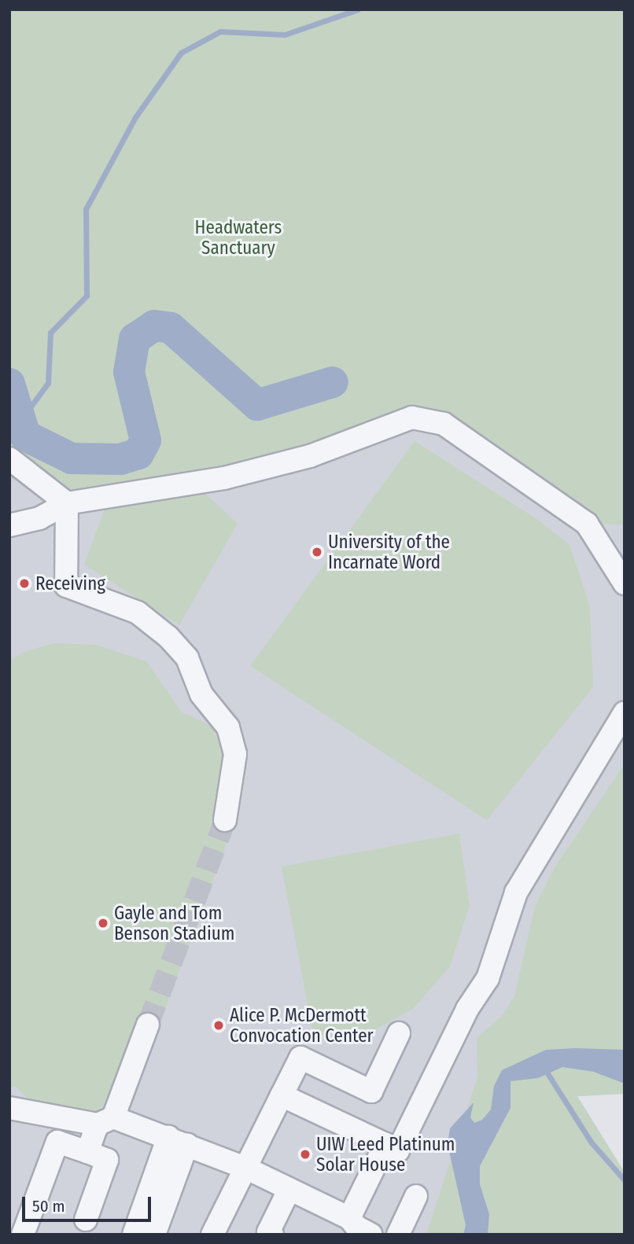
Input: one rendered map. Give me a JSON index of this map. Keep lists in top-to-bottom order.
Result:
{
  "parks": ["Headwaters Sanctuary"],
  "places": [
    "University of the Incarnate Word",
    "Receiving",
    "Gayle and Tom Benson Stadium",
    "Alice P. McDermott Convocation Center",
    "UIW Leed Platinum Solar House"
  ],
  "scale_bar": "50 m"
}
